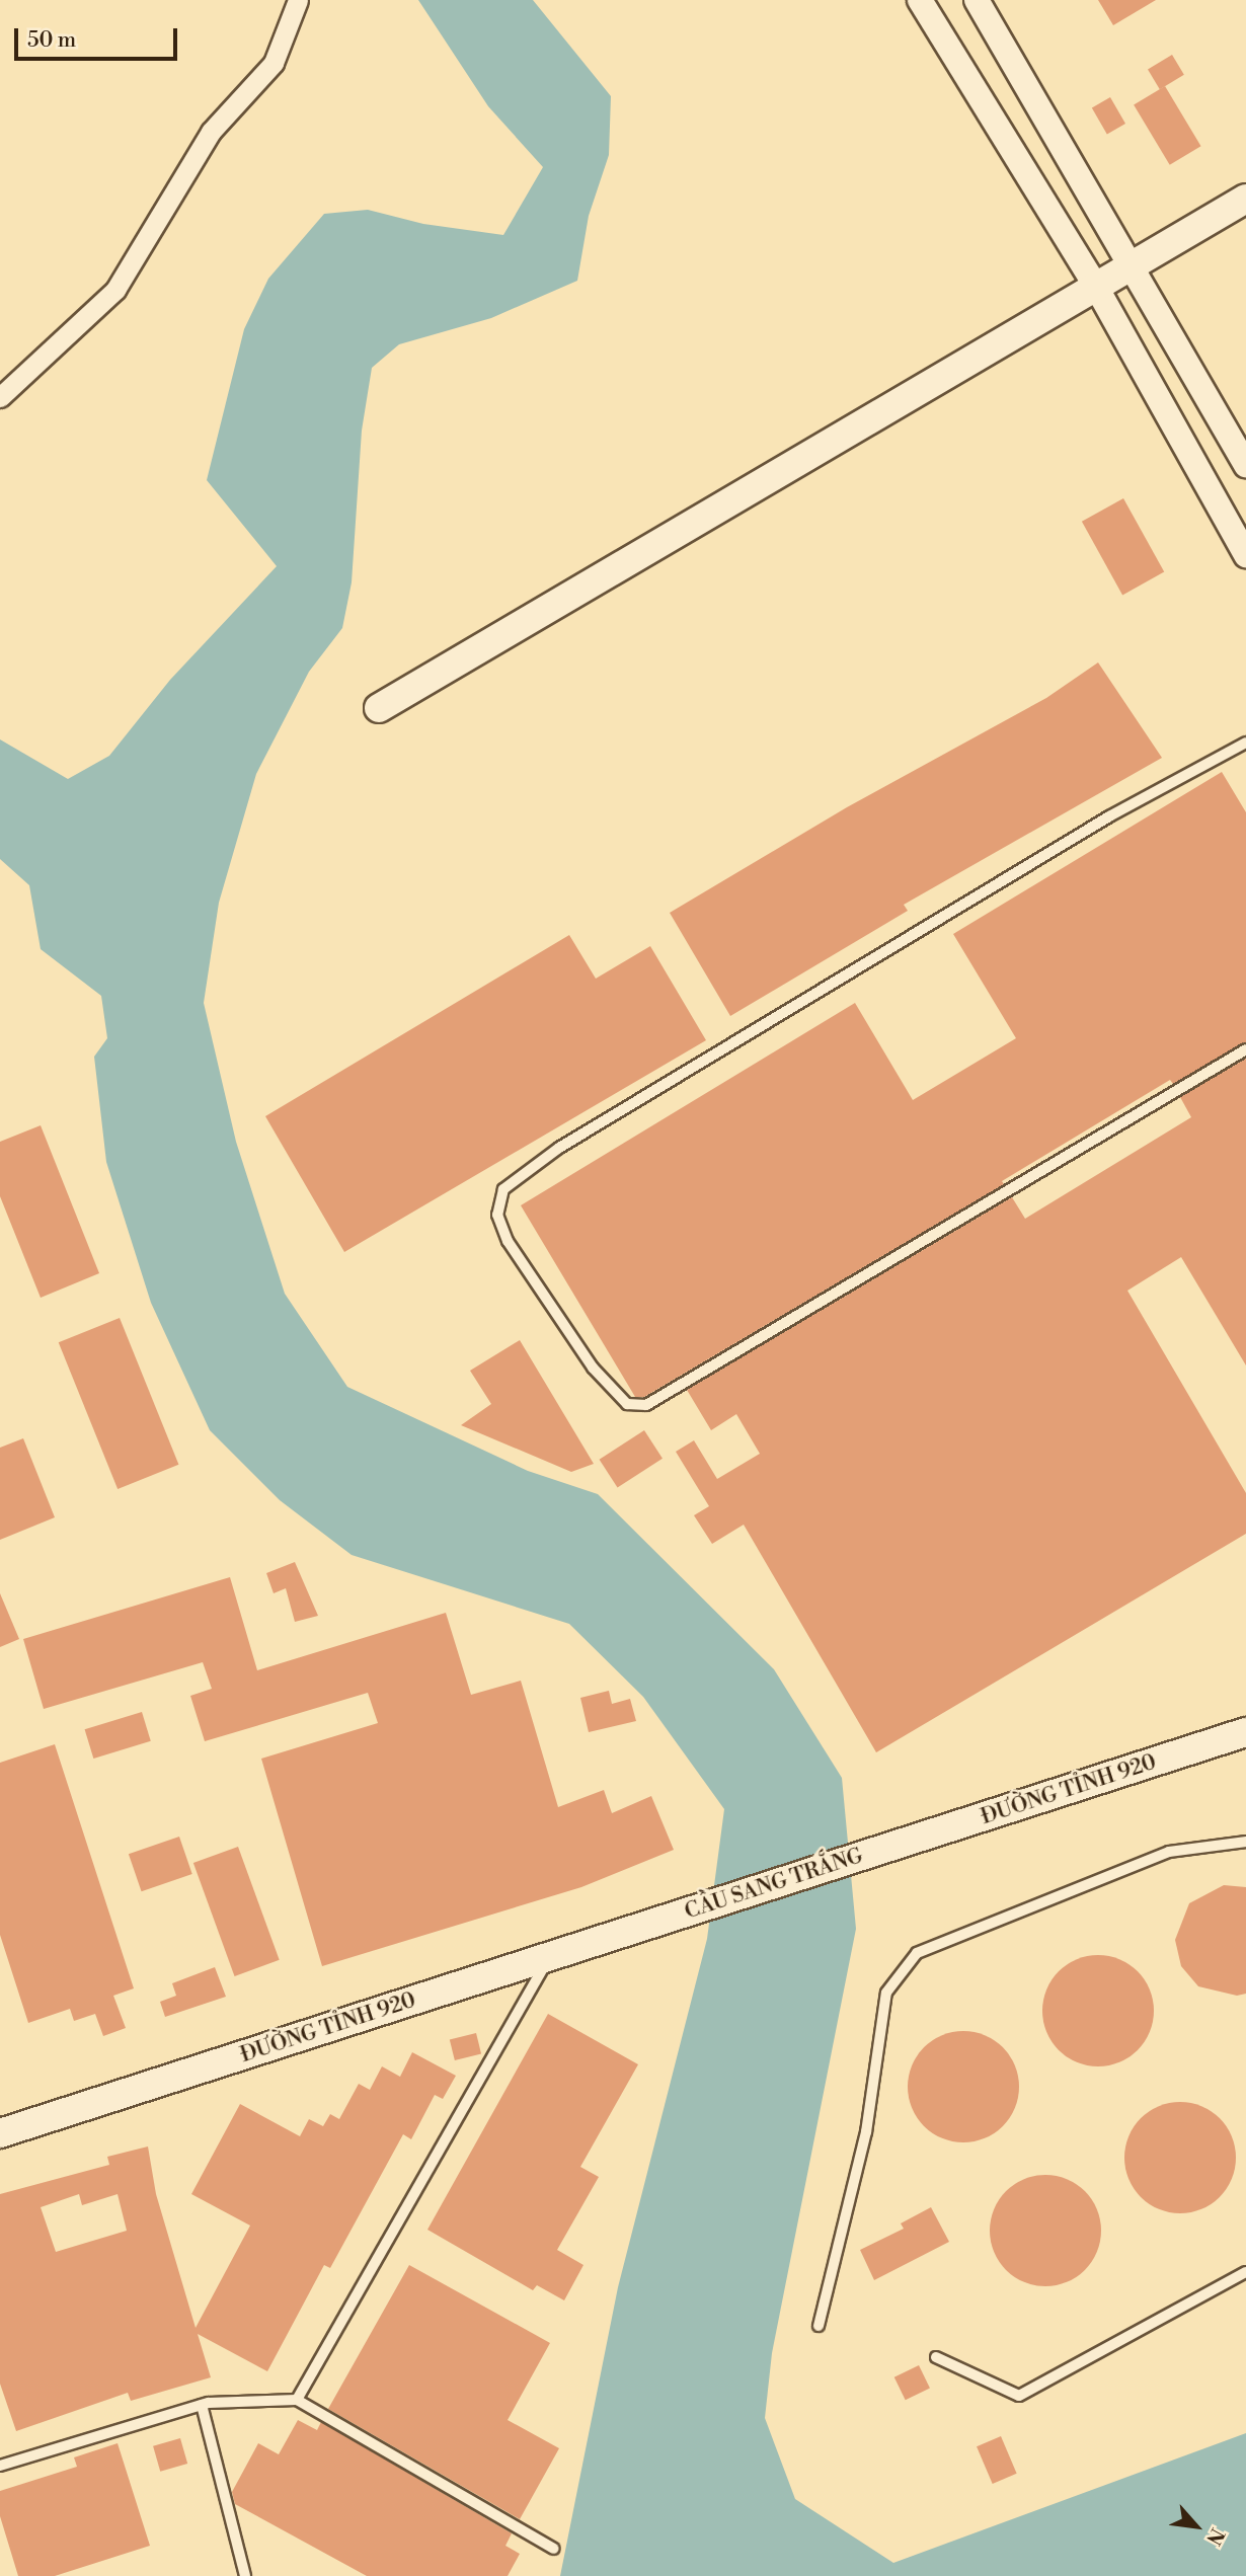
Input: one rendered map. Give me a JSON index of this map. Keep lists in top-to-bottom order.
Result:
{
  "streets": {
    "main road": ["ĐƯỜNG TỈNH 920", "CẦU SANG TRẮNG"]
  },
  "crossings": [
    ["ĐƯỜNG TỈNH 920", "CẦU SANG TRẮNG"]
  ],
  "scale_bar": "50 m",
  "north": "bottom right"
}
